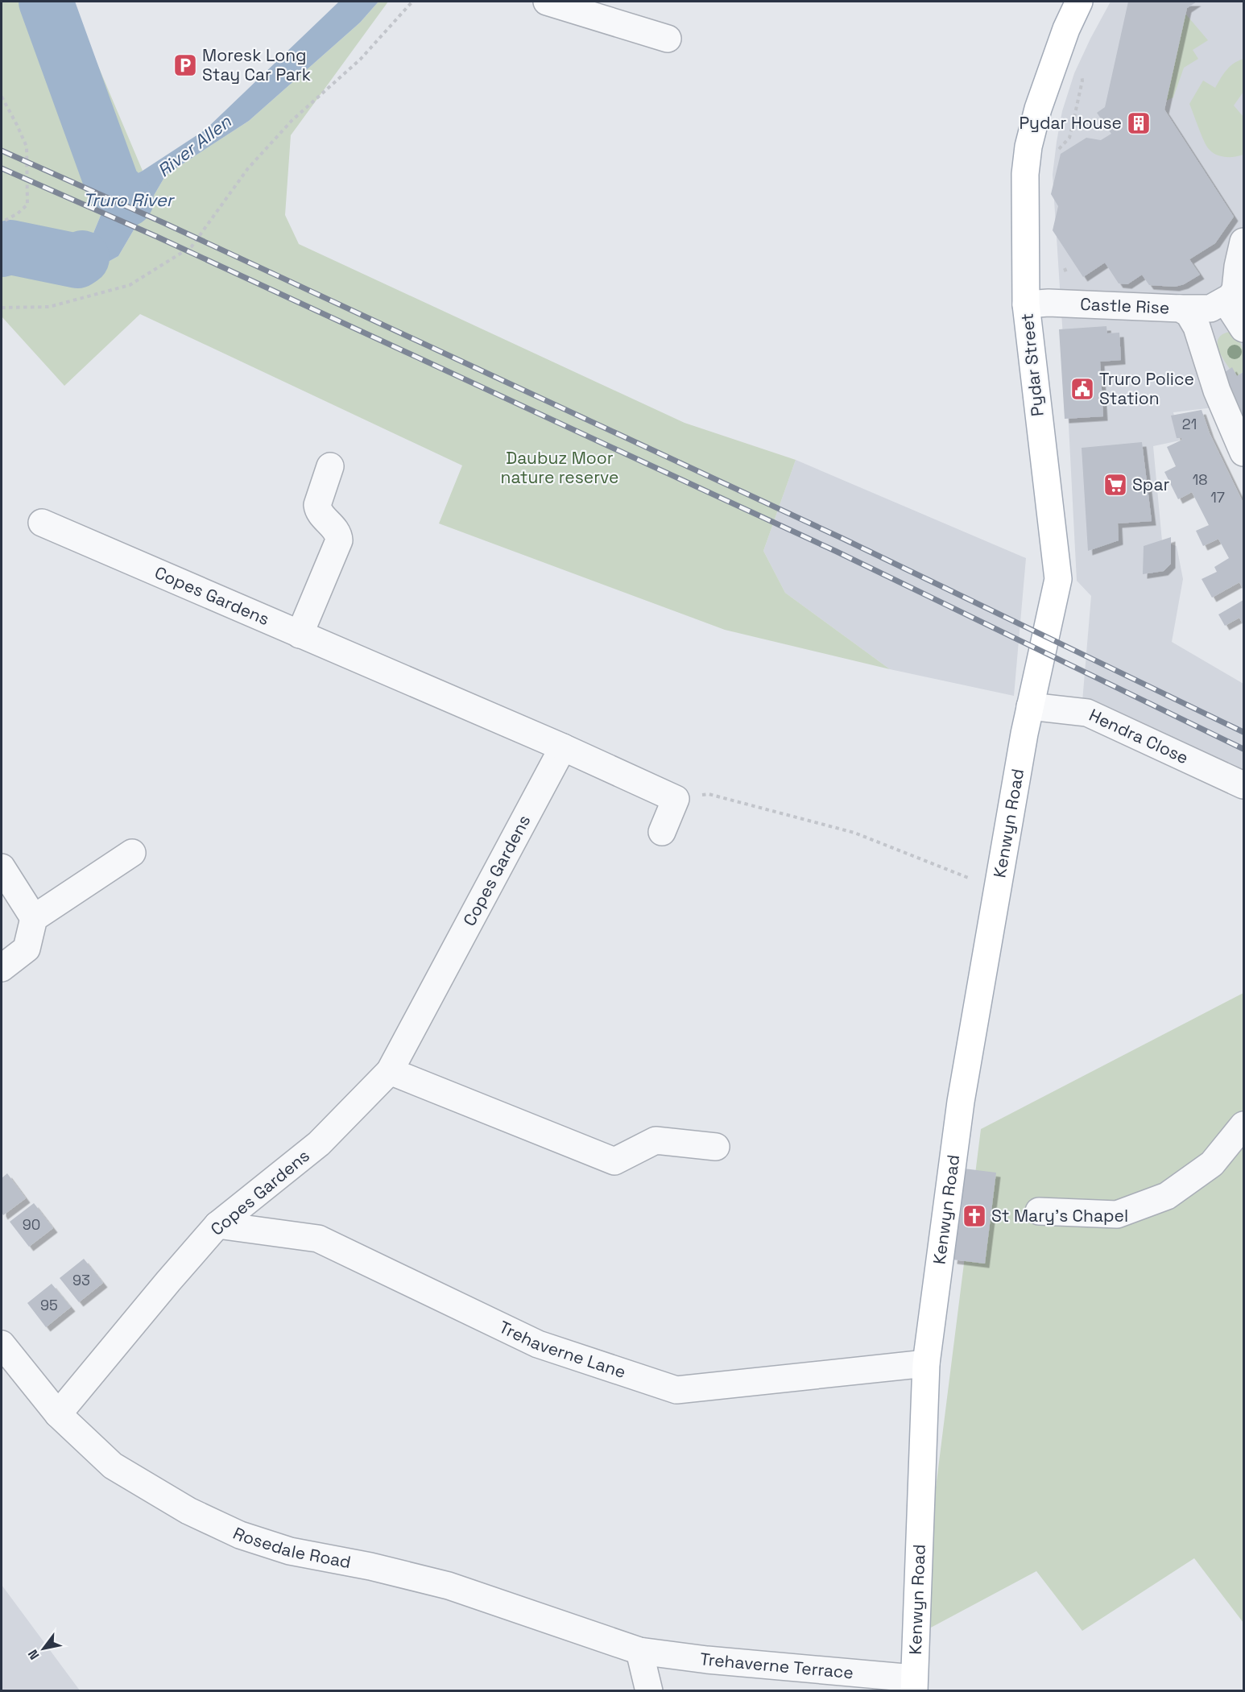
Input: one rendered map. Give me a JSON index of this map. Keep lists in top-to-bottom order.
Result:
{
  "streets": {
    "main road": ["Pydar Street", "Kenwyn Road"],
    "street": [
      "Castle Rise",
      "Copes Gardens",
      "Hendra Close",
      "Trehaverne Lane",
      "Rosedale Road",
      "Trehaverne Terrace"
    ]
  },
  "crossings": [
    ["Castle Rise", "Pydar Street"],
    ["Pydar Street", "Hendra Close"],
    ["Pydar Street", "Kenwyn Road"],
    ["Copes Gardens", "Trehaverne Lane"],
    ["Copes Gardens", "Rosedale Road"],
    ["Kenwyn Road", "Trehaverne Lane"],
    ["Kenwyn Road", "Trehaverne Terrace"],
    ["Rosedale Road", "Trehaverne Terrace"]
  ],
  "water": ["River Allen", "Truro River"],
  "parks": ["Daubuz Moor nature reserve"],
  "places": {
    "parking": ["Moresk Long Stay Car Park"],
    "building": ["Pydar House"],
    "public building": ["Truro Police Station"],
    "supermarket": ["Spar"],
    "church": ["St Mary's Chapel"]
  },
  "house_numbers": [
    "21",
    "18",
    "17",
    "90",
    "93",
    "95"
  ],
  "north": "bottom left"
}
